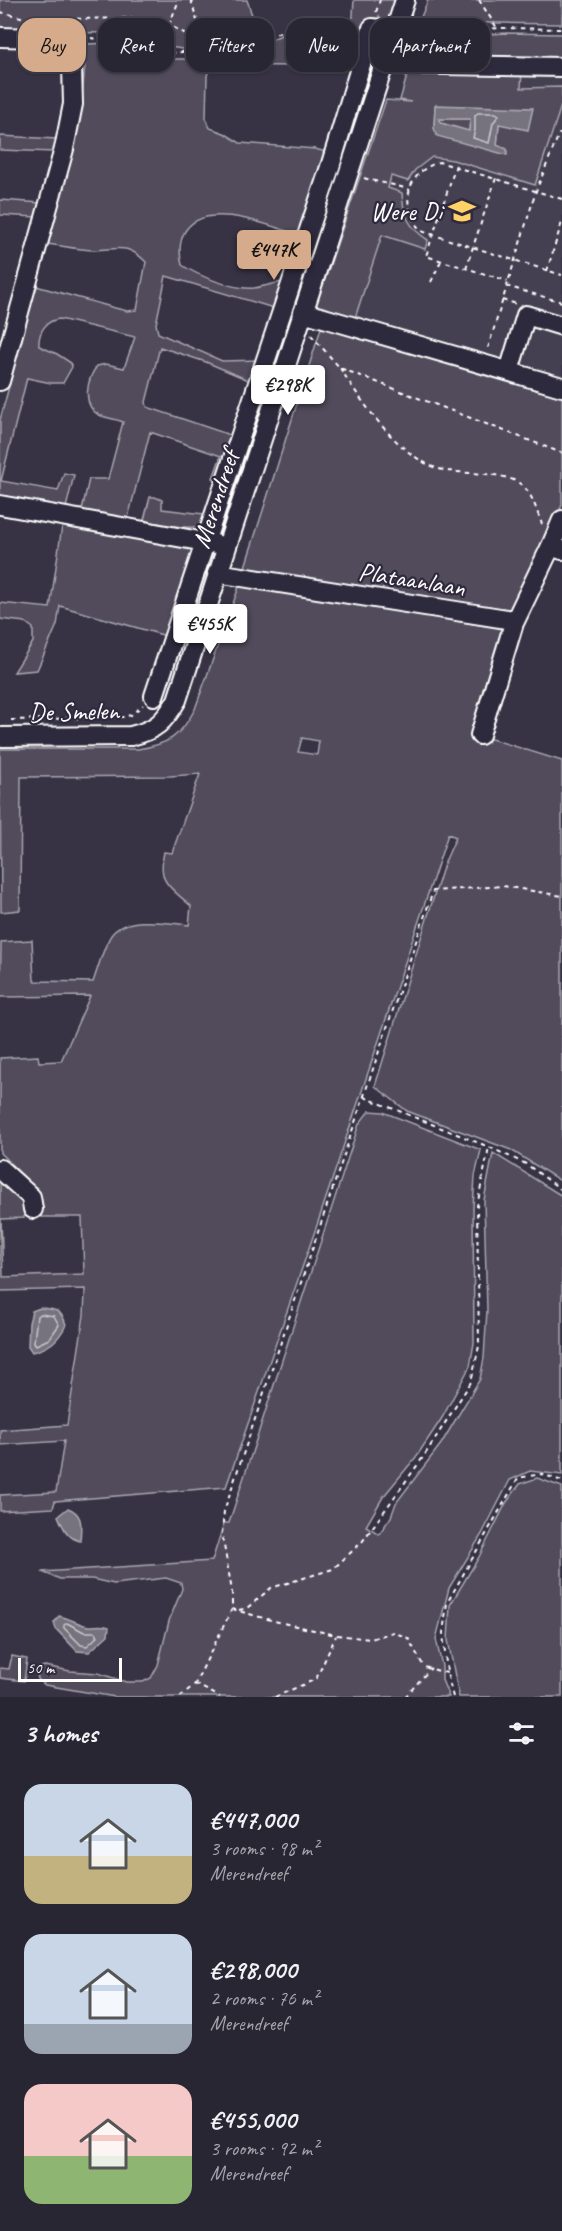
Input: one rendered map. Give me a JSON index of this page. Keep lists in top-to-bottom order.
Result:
{
  "streets": {
    "street": ["Merendreef", "Plataanlaan", "De Smelen"]
  },
  "crossings": [
    ["Merendreef", "Plataanlaan"],
    ["Merendreef", "De Smelen"]
  ],
  "places": {
    "school or university": ["Were Di"]
  },
  "scale_bar": "50 m",
  "page": {
    "chip": [
      "Buy",
      "Rent",
      "Filters",
      "New",
      "Apartment"
    ],
    "price": ["€447K", "€298K", "€455K"],
    "scale": "50 m",
    "heading": "3 homes",
    "list": [
      {
        "name": "€447,000",
        "note": "3 rooms · 98 m² · Merendreef"
      },
      {
        "name": "€298,000",
        "note": "2 rooms · 76 m² · Merendreef"
      },
      {
        "name": "€455,000",
        "note": "3 rooms · 92 m² · Merendreef"
      }
    ]
  }
}
